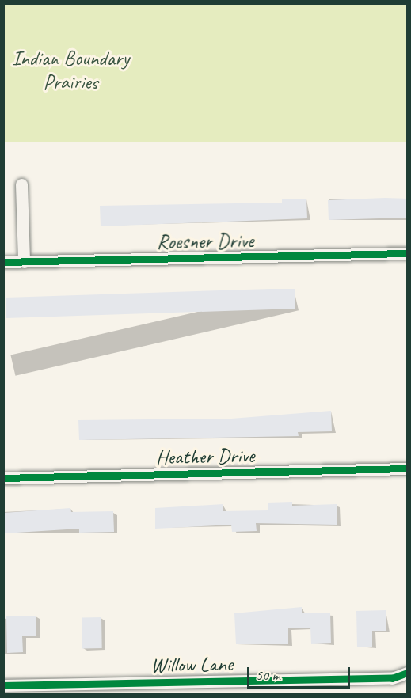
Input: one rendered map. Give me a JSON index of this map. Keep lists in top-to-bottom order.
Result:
{
  "streets": {
    "street": ["Roesner Drive", "Heather Drive", "Willow Lane"]
  },
  "parks": ["Indian Boundary Prairies"],
  "scale_bar": "50 m"
}
